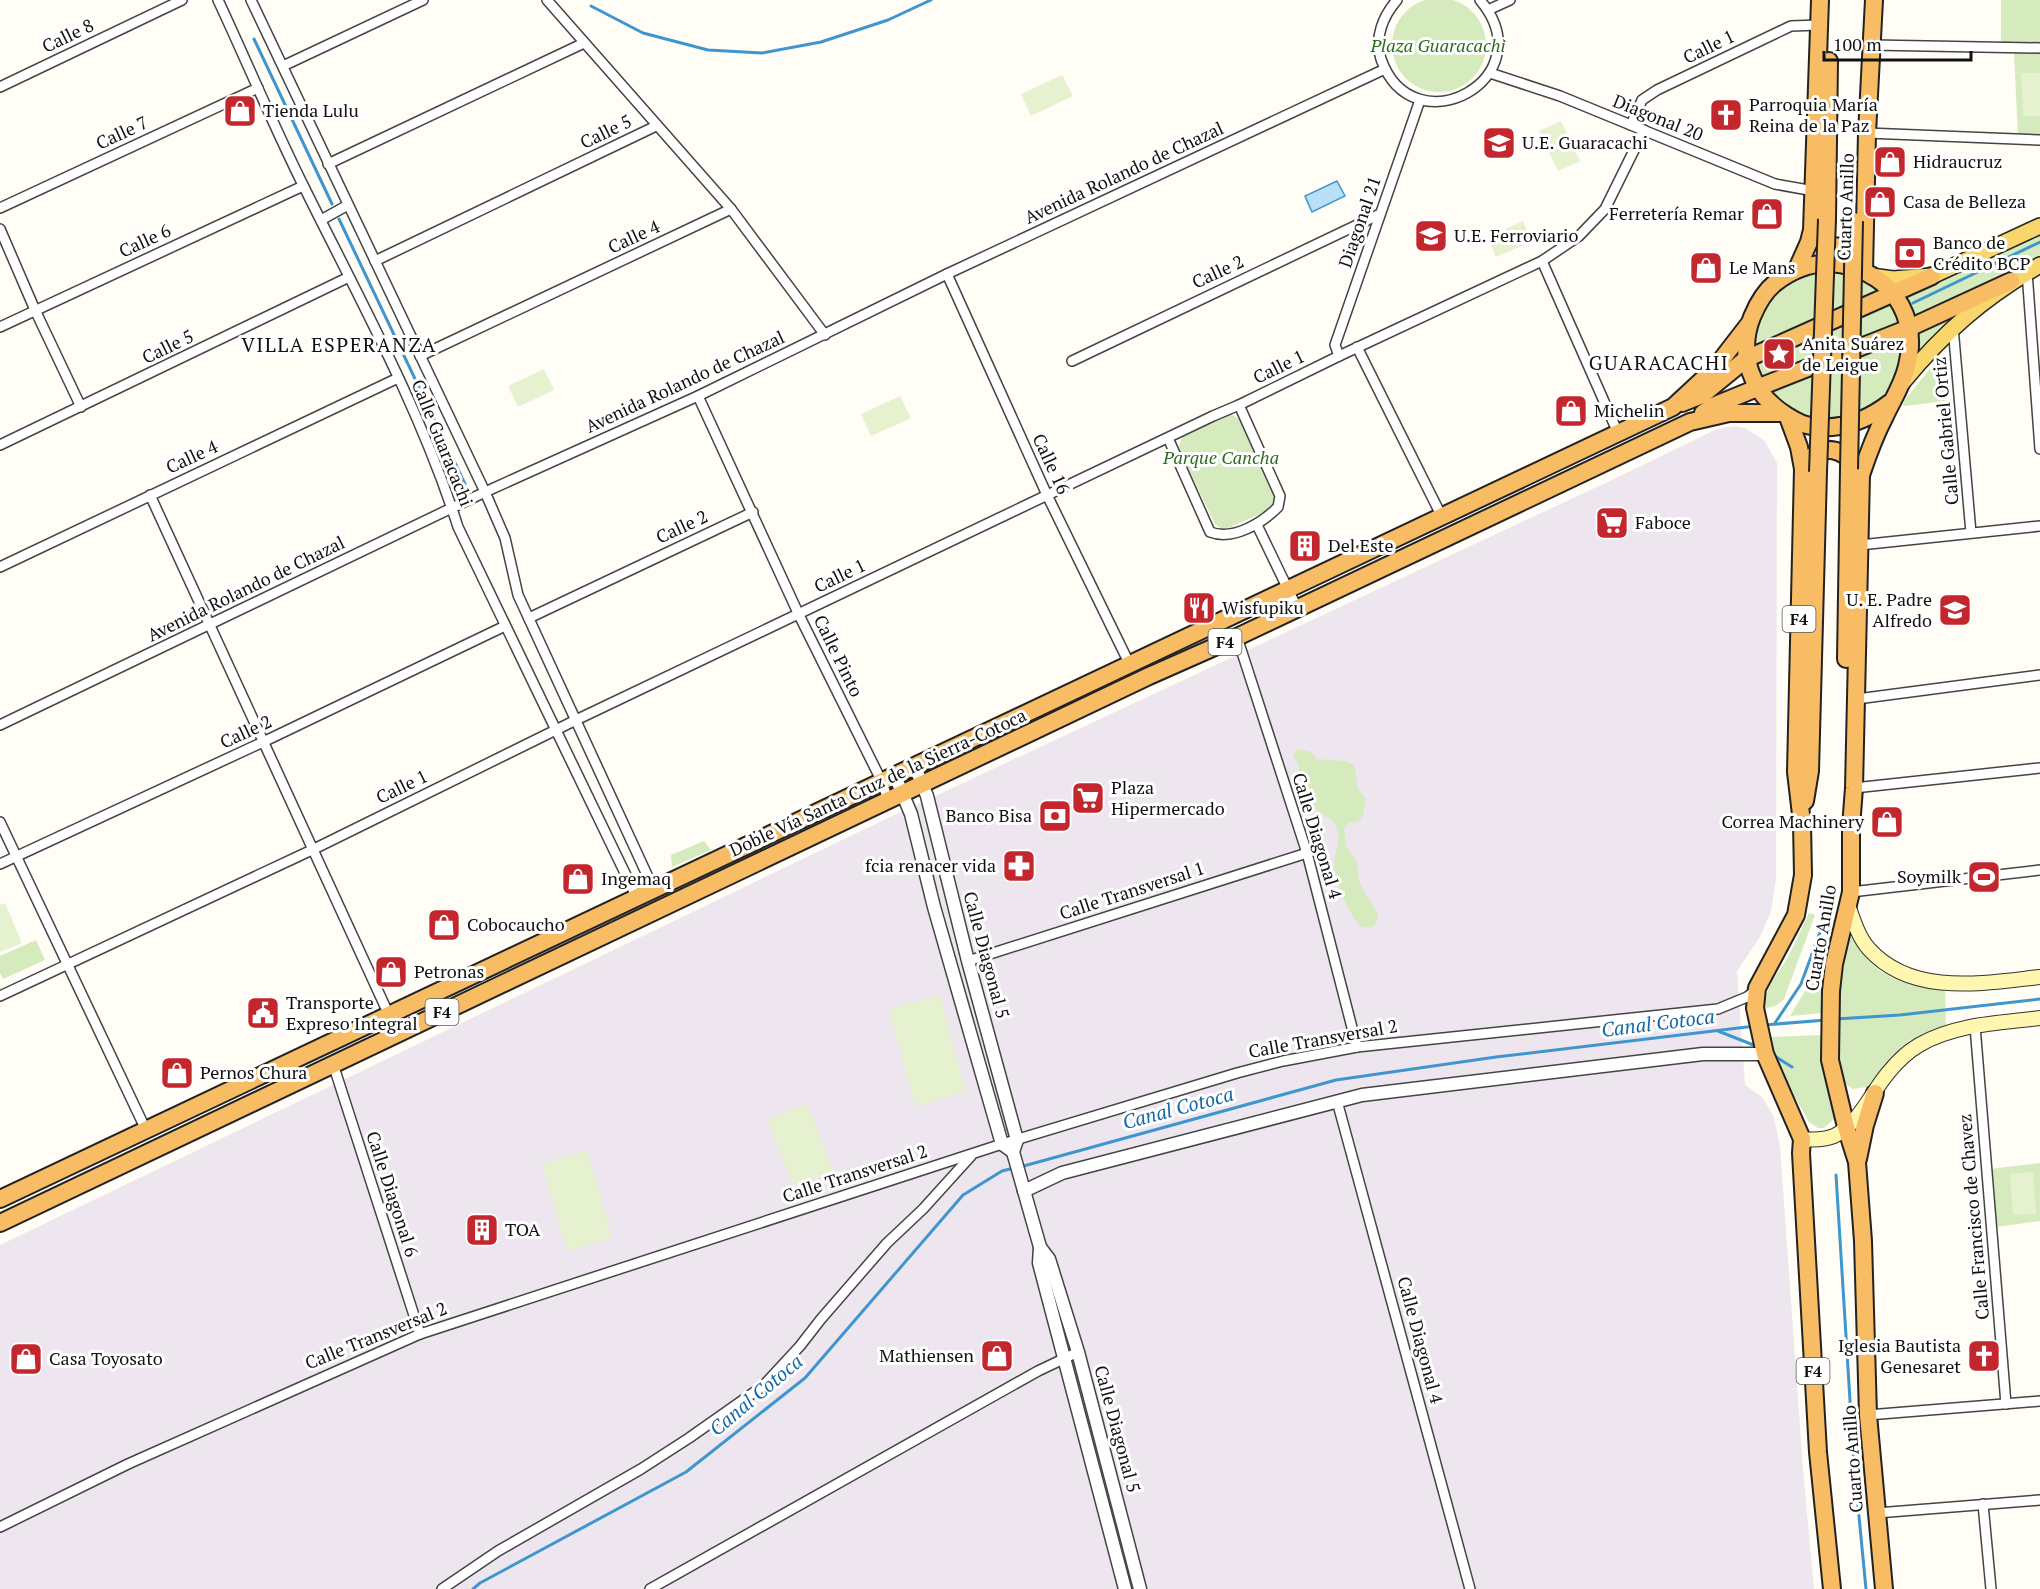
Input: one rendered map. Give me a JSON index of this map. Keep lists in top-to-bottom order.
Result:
{
  "streets": {
    "highway": ["Cuarto Anillo", "F4", "Doble Vía Santa Cruz de la Sierra-Cotoca"],
    "street": [
      "Calle 8",
      "Calle 1",
      "Diagonal 20",
      "Calle 5",
      "Calle 7",
      "Avenida Rolando de Chazal",
      "Diagonal 21",
      "Calle 4",
      "Calle 6",
      "Calle 2",
      "Calle Gabriel Ortiz",
      "Calle Guaracachi",
      "Calle 16",
      "Calle Pinto",
      "Calle Diagonal 4",
      "Calle Transversal 1",
      "Calle Diagonal 5",
      "Calle Transversal 2",
      "Calle Diagonal 6",
      "Calle Francisco de Chavez"
    ]
  },
  "crossings": [
    ["Calle 1", "Diagonal 20"],
    ["Calle 1", "Cuarto Anillo"],
    ["Calle 1", "Diagonal 21"],
    ["Calle 1", "Calle Guaracachi"],
    ["Calle 1", "Calle 16"],
    ["Calle 1", "Calle Pinto"],
    ["Diagonal 20", "Cuarto Anillo"],
    ["Calle 5", "Calle Guaracachi"],
    ["Calle 7", "Calle Guaracachi"],
    ["Avenida Rolando de Chazal", "Calle Guaracachi"],
    ["Avenida Rolando de Chazal", "Calle 16"],
    ["Avenida Rolando de Chazal", "Calle Pinto"],
    ["Cuarto Anillo", "F4"],
    ["Cuarto Anillo", "Calle Transversal 2"],
    ["Diagonal 21", "Calle 2"],
    ["Calle 4", "Calle Guaracachi"],
    ["Calle 6", "Calle Guaracachi"],
    ["Calle 2", "Calle Guaracachi"],
    ["Calle 2", "Calle Pinto"],
    ["Calle Guaracachi", "Doble Vía Santa Cruz de la Sierra-Cotoca"],
    ["Calle 16", "F4"],
    ["Calle 16", "Doble Vía Santa Cruz de la Sierra-Cotoca"],
    ["F4", "Doble Vía Santa Cruz de la Sierra-Cotoca"],
    ["Calle Pinto", "Doble Vía Santa Cruz de la Sierra-Cotoca"],
    ["Calle Pinto", "Calle Diagonal 5"],
    ["Doble Vía Santa Cruz de la Sierra-Cotoca", "Calle Diagonal 4"],
    ["Doble Vía Santa Cruz de la Sierra-Cotoca", "Calle Diagonal 5"],
    ["Doble Vía Santa Cruz de la Sierra-Cotoca", "Calle Diagonal 6"],
    ["Calle Diagonal 4", "Calle Transversal 1"],
    ["Calle Diagonal 4", "Calle Transversal 2"],
    ["Calle Transversal 1", "Calle Diagonal 5"],
    ["Calle Diagonal 5", "Calle Transversal 2"],
    ["Calle Transversal 2", "Calle Diagonal 6"]
  ],
  "districts": ["VILLA ESPERANZA", "GUARACACHI"],
  "water": ["Canal Cotoca"],
  "parks": ["Plaza Guaracachi", "Parque Cancha"],
  "places": {
    "shop": [
      "Tienda Lulu",
      "Hidraucruz",
      "Casa de Belleza",
      "Ferretería Remar",
      "Le Mans",
      "Michelin",
      "Correa Machinery",
      "Ingemaq",
      "Cobocaucho",
      "Petronas",
      "Pernos Chura",
      "Mathiensen",
      "Casa Toyosato"
    ],
    "church": ["Parroquia María Reina de la Paz", "Iglesia Bautista Genesaret"],
    "school or university": ["U.E. Guaracachi", "U.E. Ferroviario", "U. E. Padre Alfredo"],
    "bank": ["Banco de Crédito BCP", "Banco Bisa"],
    "place": ["Anita Suárez de Leigue"],
    "supermarket": ["Faboce", "Plaza Hipermercado"],
    "building": ["Del Este", "TOA"],
    "restaurant": ["Wisfupiku"],
    "pharmacy": ["fcia renacer vida"],
    "sports": ["Soymilk"],
    "public building": ["Transporte Expreso Integral"]
  },
  "scale_bar": "100 m"
}
